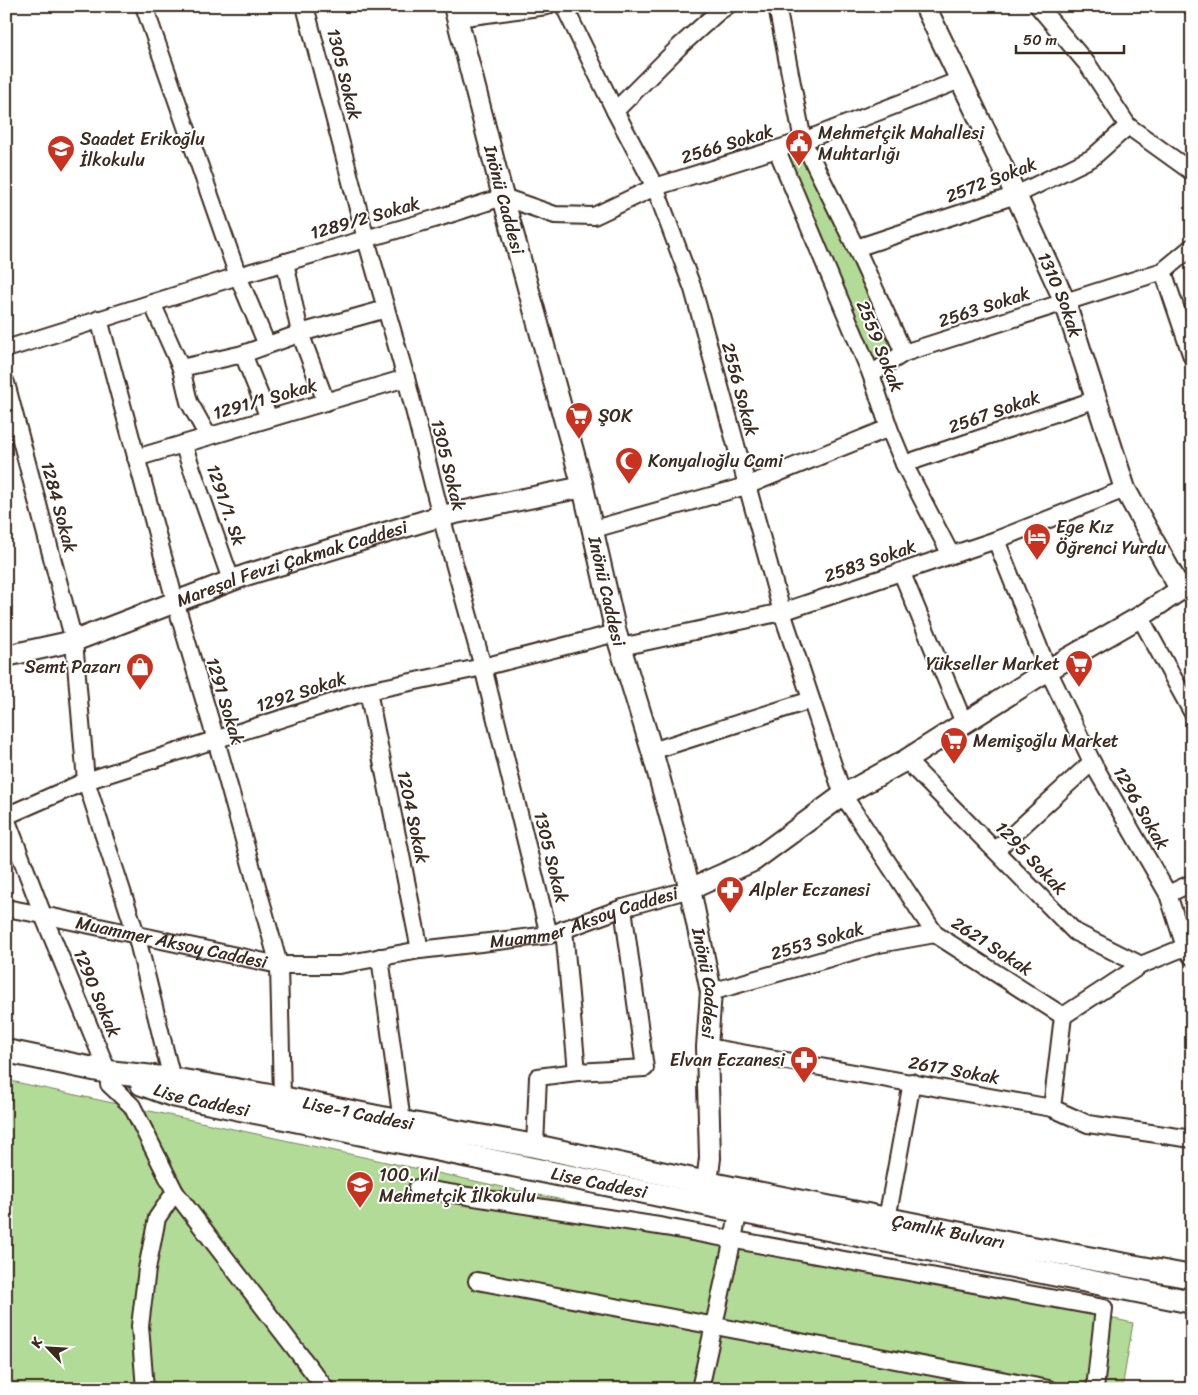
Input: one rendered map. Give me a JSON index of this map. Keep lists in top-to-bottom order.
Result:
{
  "streets": {
    "main road": ["Lise Caddesi", "Lise-1 Caddesi", "Çamlık Bulvarı"],
    "street": [
      "1305 Sokak",
      "2566 Sokak",
      "2572 Sokak",
      "Inönü Caddesi",
      "1289/2 Sokak",
      "1310 Sokak",
      "2563 Sokak",
      "2559 Sokak",
      "2556 Sokak",
      "1291/1 Sokak",
      "2567 Sokak",
      "1291/1. Sk",
      "1284 Sokak",
      "2583 Sokak",
      "Mareşal Fevzi Çakmak Caddesi",
      "1292 Sokak",
      "1291 Sokak",
      "1296 Sokak",
      "1204 Sokak",
      "1295 Sokak",
      "Muammer Aksoy Caddesi",
      "2553 Sokak",
      "2621 Sokak",
      "1290 Sokak",
      "2617 Sokak"
    ]
  },
  "crossings": [
    ["1305 Sokak", "1289/2 Sokak"],
    ["1305 Sokak", "1291/1 Sokak"],
    ["1305 Sokak", "Mareşal Fevzi Çakmak Caddesi"],
    ["1305 Sokak", "1292 Sokak"],
    ["1305 Sokak", "Muammer Aksoy Caddesi"],
    ["2566 Sokak", "Inönü Caddesi"],
    ["2566 Sokak", "1289/2 Sokak"],
    ["2566 Sokak", "1310 Sokak"],
    ["2566 Sokak", "2559 Sokak"],
    ["2566 Sokak", "2556 Sokak"],
    ["2572 Sokak", "1310 Sokak"],
    ["2572 Sokak", "2559 Sokak"],
    ["Inönü Caddesi", "1289/2 Sokak"],
    ["Inönü Caddesi", "2583 Sokak"],
    ["Inönü Caddesi", "Mareşal Fevzi Çakmak Caddesi"],
    ["Inönü Caddesi", "1292 Sokak"],
    ["Inönü Caddesi", "Muammer Aksoy Caddesi"],
    ["Inönü Caddesi", "2553 Sokak"],
    ["Inönü Caddesi", "2617 Sokak"],
    ["Inönü Caddesi", "Lise Caddesi"],
    ["Inönü Caddesi", "Lise-1 Caddesi"],
    ["Inönü Caddesi", "Çamlık Bulvarı"],
    ["1289/2 Sokak", "1291 Sokak"],
    ["1310 Sokak", "2563 Sokak"],
    ["1310 Sokak", "2567 Sokak"],
    ["1310 Sokak", "2583 Sokak"],
    ["1310 Sokak", "Muammer Aksoy Caddesi"],
    ["2563 Sokak", "2559 Sokak"],
    ["2559 Sokak", "2567 Sokak"],
    ["2559 Sokak", "2583 Sokak"],
    ["2556 Sokak", "2583 Sokak"],
    ["2556 Sokak", "Muammer Aksoy Caddesi"],
    ["2556 Sokak", "2621 Sokak"],
    ["1291/1 Sokak", "1291/1. Sk"],
    ["1291/1 Sokak", "1291 Sokak"],
    ["1291/1. Sk", "Mareşal Fevzi Çakmak Caddesi"],
    ["1284 Sokak", "Mareşal Fevzi Çakmak Caddesi"],
    ["1284 Sokak", "1292 Sokak"],
    ["1284 Sokak", "Muammer Aksoy Caddesi"],
    ["1284 Sokak", "Lise-1 Caddesi"],
    ["2583 Sokak", "1292 Sokak"],
    ["2583 Sokak", "1296 Sokak"],
    ["Mareşal Fevzi Çakmak Caddesi", "1291 Sokak"],
    ["1292 Sokak", "1291 Sokak"],
    ["1292 Sokak", "1204 Sokak"],
    ["1292 Sokak", "1290 Sokak"],
    ["1291 Sokak", "Muammer Aksoy Caddesi"],
    ["1291 Sokak", "Lise-1 Caddesi"],
    ["1296 Sokak", "Muammer Aksoy Caddesi"],
    ["1204 Sokak", "Muammer Aksoy Caddesi"],
    ["1295 Sokak", "Muammer Aksoy Caddesi"],
    ["Muammer Aksoy Caddesi", "2621 Sokak"],
    ["Muammer Aksoy Caddesi", "1290 Sokak"],
    ["2553 Sokak", "2621 Sokak"],
    ["1290 Sokak", "Lise Caddesi"],
    ["1290 Sokak", "Lise-1 Caddesi"],
    ["Lise Caddesi", "Lise-1 Caddesi"],
    ["Lise Caddesi", "Çamlık Bulvarı"],
    ["Lise-1 Caddesi", "Çamlık Bulvarı"]
  ],
  "places": {
    "public building": ["Mehmetçik Mahallesi Muhtarlığı"],
    "school or university": ["Saadet Erikoğlu İlkokulu", "100. Yıl Mehmetçik İlkokulu"],
    "supermarket": ["ŞOK", "Yükseller Market", "Memişoğlu Market"],
    "mosque": ["Konyalıoğlu Cami"],
    "hotel": ["Ege Kız Öğrenci Yurdu"],
    "shop": ["Semt Pazarı"],
    "pharmacy": ["Alpler Eczanesi", "Elvan Eczanesi"]
  },
  "scale_bar": "50 m",
  "north": "top left"
}
